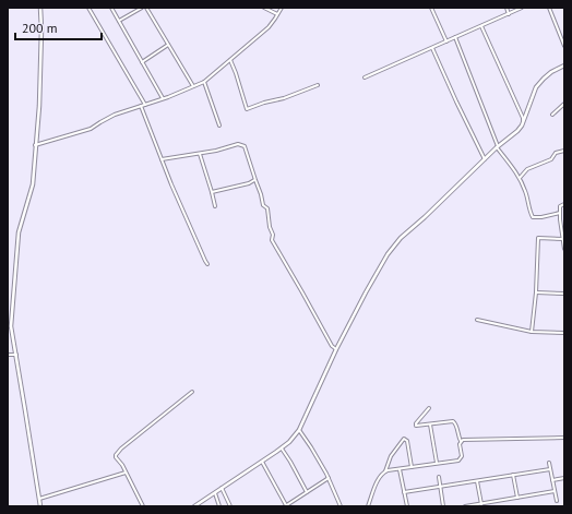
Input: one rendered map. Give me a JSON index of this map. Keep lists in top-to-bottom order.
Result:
{
  "scale_bar": "200 m"
}
